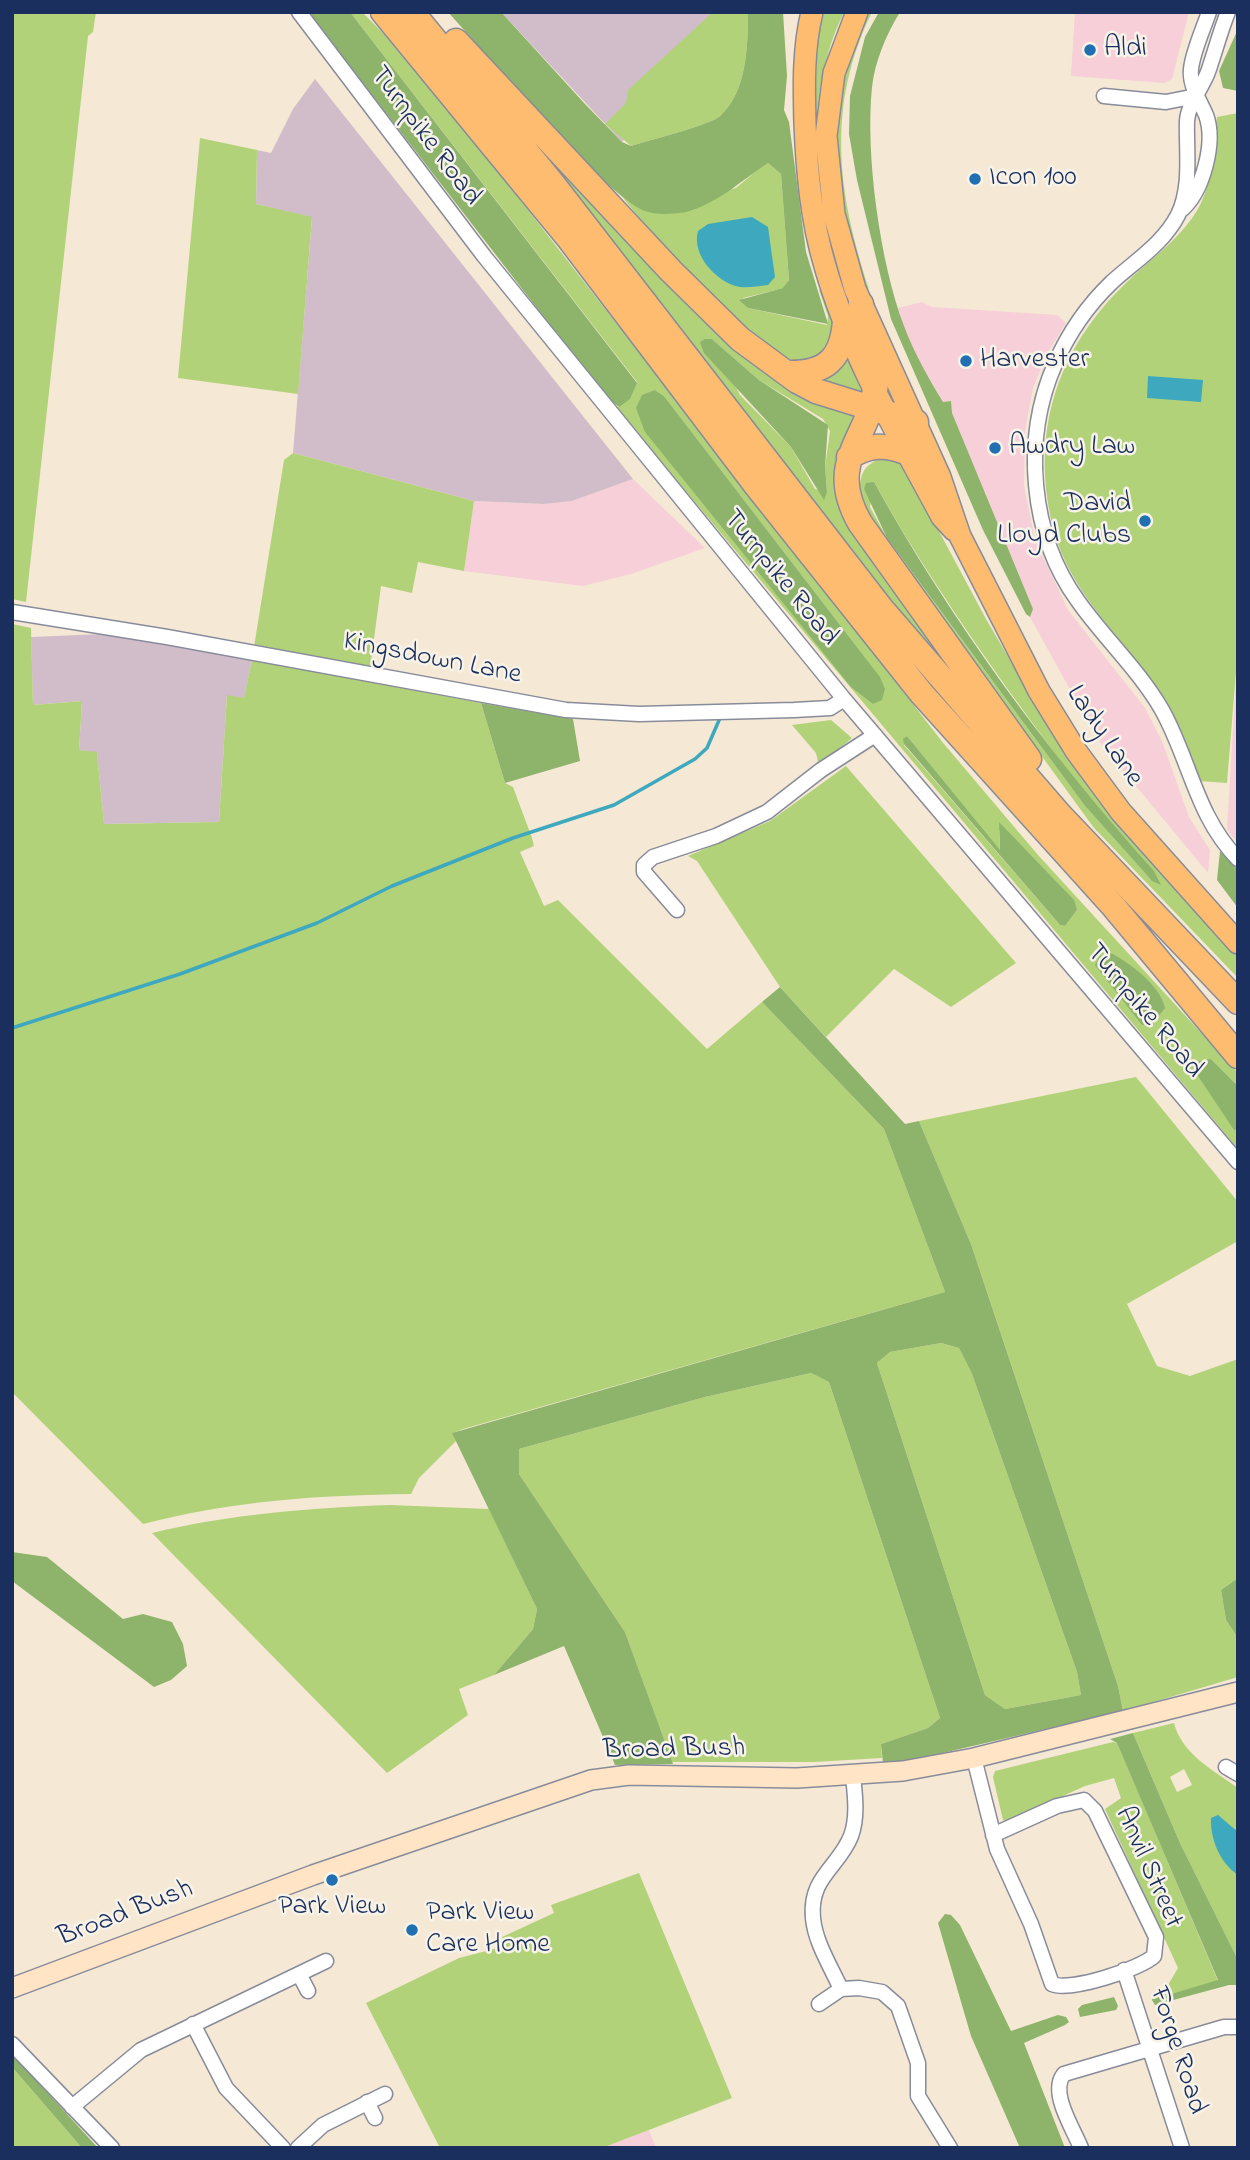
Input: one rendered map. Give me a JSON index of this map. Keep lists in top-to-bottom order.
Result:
{
  "streets": {
    "main road": ["Lady Lane", "Broad Bush"],
    "street": [
      "Turnpike Road",
      "Kingsdown Lane",
      "Anvil Street",
      "Forge Road"
    ]
  },
  "crossings": [
    ["Turnpike Road", "Kingsdown Lane"],
    ["Broad Bush", "Anvil Street"],
    ["Anvil Street", "Forge Road"]
  ],
  "places": [
    "Aldi",
    "Icon 100",
    "Harvester",
    "Awdry Law",
    "David Lloyd Clubs",
    "Park View",
    "Park View Care Home"
  ]
}
